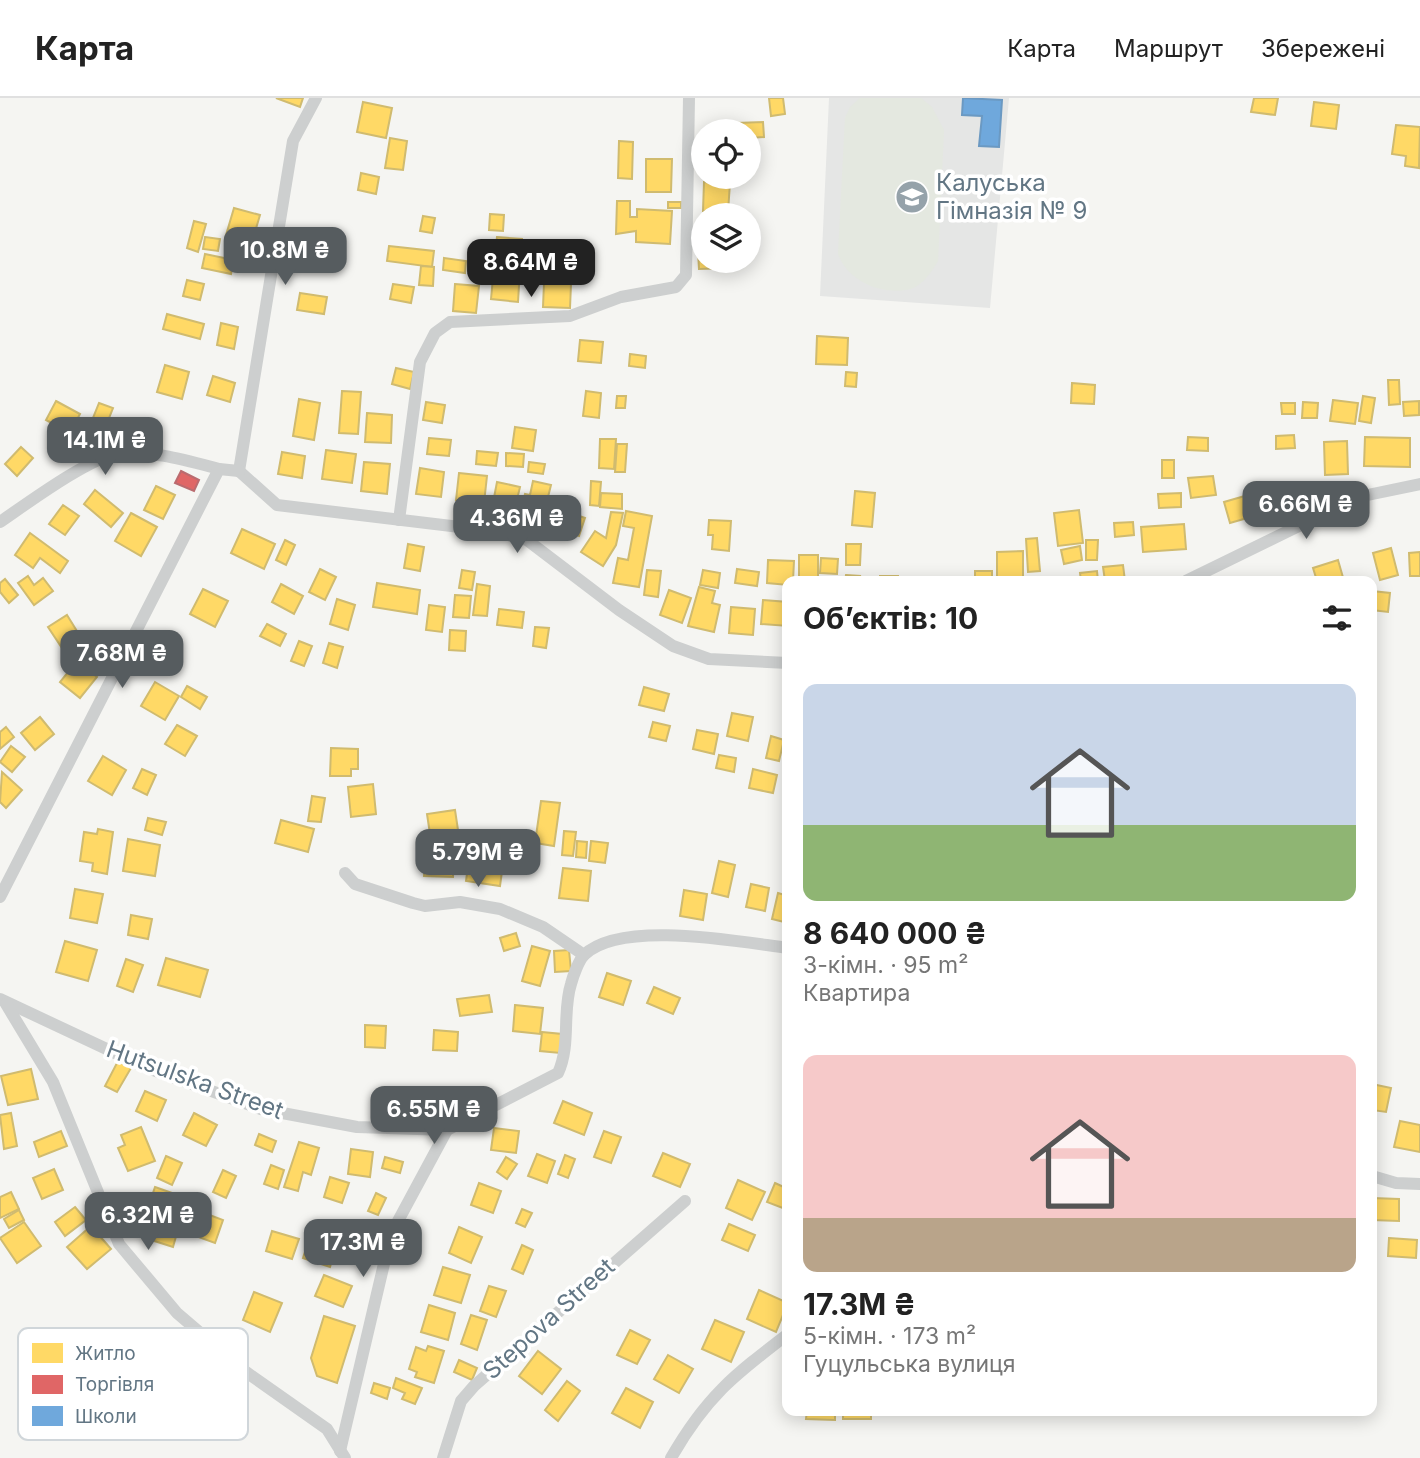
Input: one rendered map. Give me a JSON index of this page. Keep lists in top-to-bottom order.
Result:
{
  "streets": {
    "street": ["Hutsulska Street", "Stepova Street"]
  },
  "places": {
    "school or university": ["Калуська Гімназія № 9"]
  },
  "legend": ["Житло", "Торгівля", "Школи"],
  "page": {
    "header": "Карта",
    "nav": ["Карта", "Маршрут", "Збережені"],
    "price": [
      "10.8M ₴",
      "8.64M ₴",
      "14.1M ₴",
      "6.66M ₴",
      "4.36M ₴",
      "7.68M ₴",
      "5.79M ₴",
      "6.55M ₴",
      "6.32M ₴",
      "17.3M ₴"
    ],
    "heading": "Об’єктів: 10",
    "list": [
      {
        "name": "8 640 000 ₴",
        "note": "3-кімн. · 95 m² · Квартира"
      },
      {
        "name": "17.3M ₴",
        "note": "5-кімн. · 173 m² · Гуцульська вулиця"
      }
    ]
  }
}
